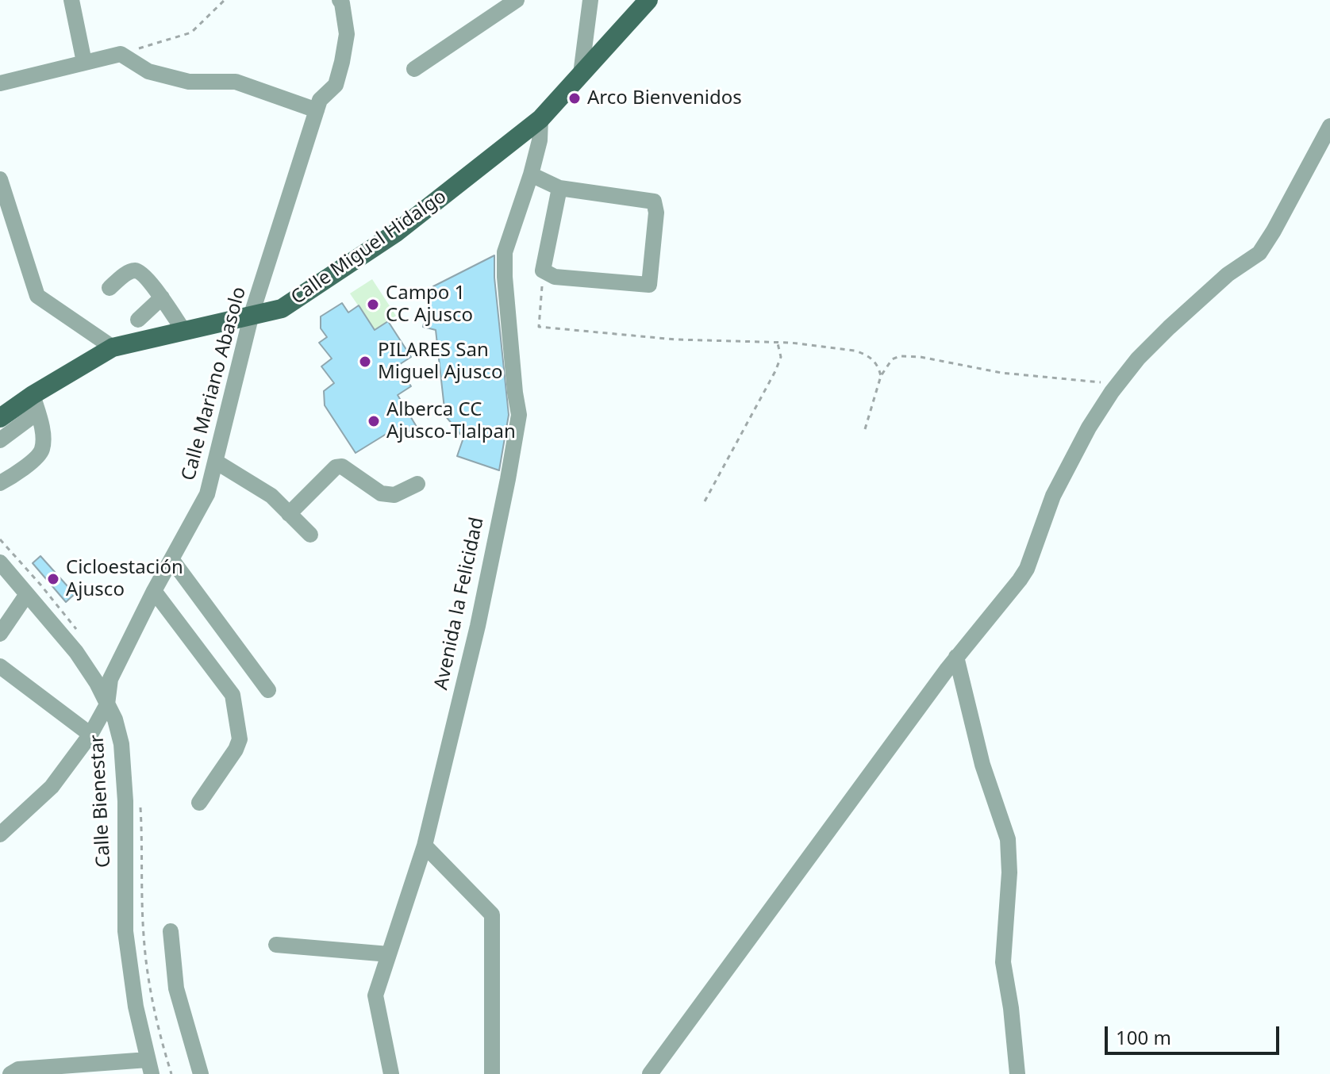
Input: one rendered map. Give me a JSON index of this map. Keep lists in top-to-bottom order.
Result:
{
  "streets": {
    "main road": ["Calle Miguel Hidalgo"],
    "street": ["Calle Mariano Abasolo", "Avenida la Felicidad", "Calle Bienestar"]
  },
  "crossings": [
    ["Calle Miguel Hidalgo", "Calle Mariano Abasolo"],
    ["Calle Miguel Hidalgo", "Avenida la Felicidad"],
    ["Calle Mariano Abasolo", "Calle Bienestar"]
  ],
  "places": [
    "Arco Bienvenidos",
    "Campo 1 CC Ajusco",
    "PILARES San Miguel Ajusco",
    "Alberca CC Ajusco-Tlalpan",
    "Cicloestación Ajusco"
  ],
  "scale_bar": "100 m"
}
